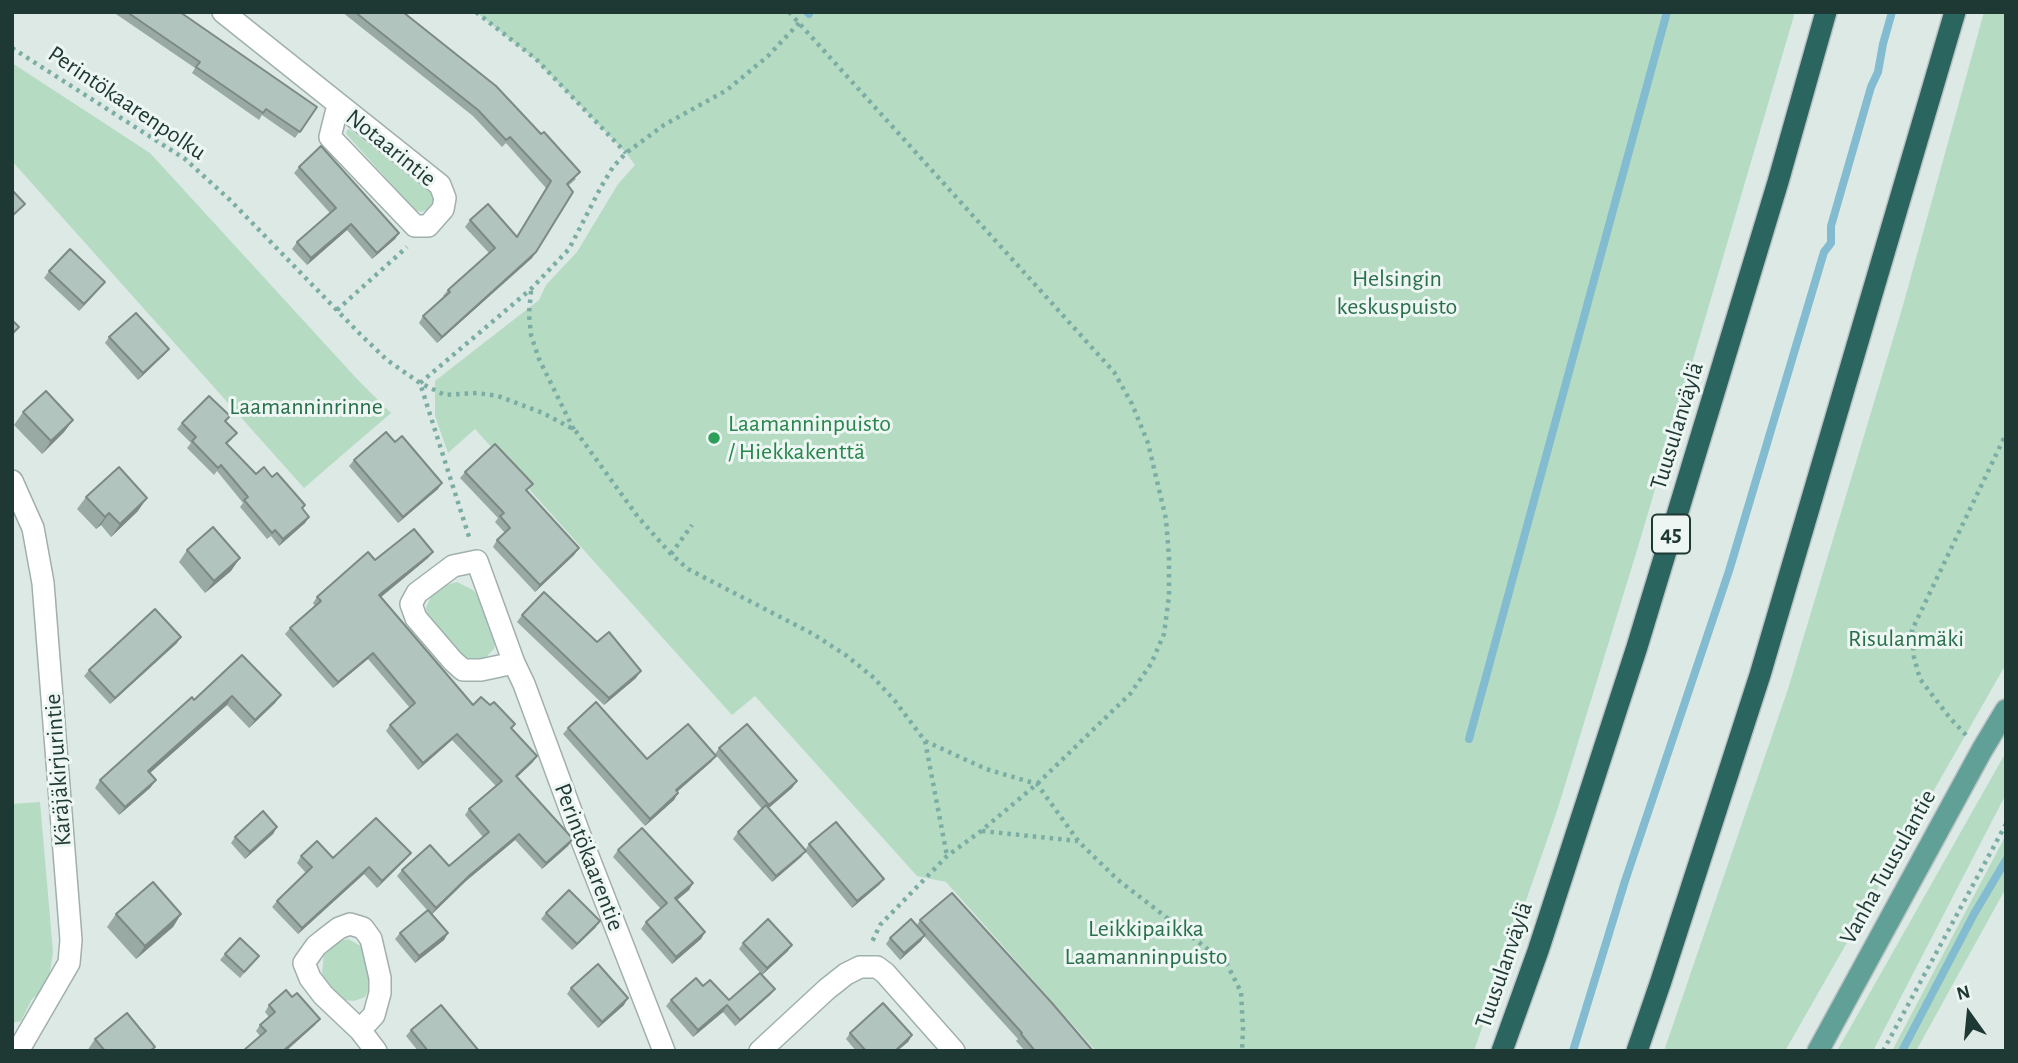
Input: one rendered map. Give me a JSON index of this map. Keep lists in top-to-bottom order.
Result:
{
  "streets": {
    "highway": ["Tuusulanväylä", "45"],
    "main road": ["Vanha Tuusulantie"],
    "street": ["Notaarintie", "Käräjäkirjurintie", "Perintökaarentie"],
    "path": ["Perintökaarenpolku"]
  },
  "parks": [
    "Helsingin keskuspuisto",
    "Laamanninrinne",
    "Risulanmäki",
    "Leikkipaikka Laamanninpuisto"
  ],
  "places": ["Laamanninpuisto / Hiekkakenttä"],
  "north": "top"
}
